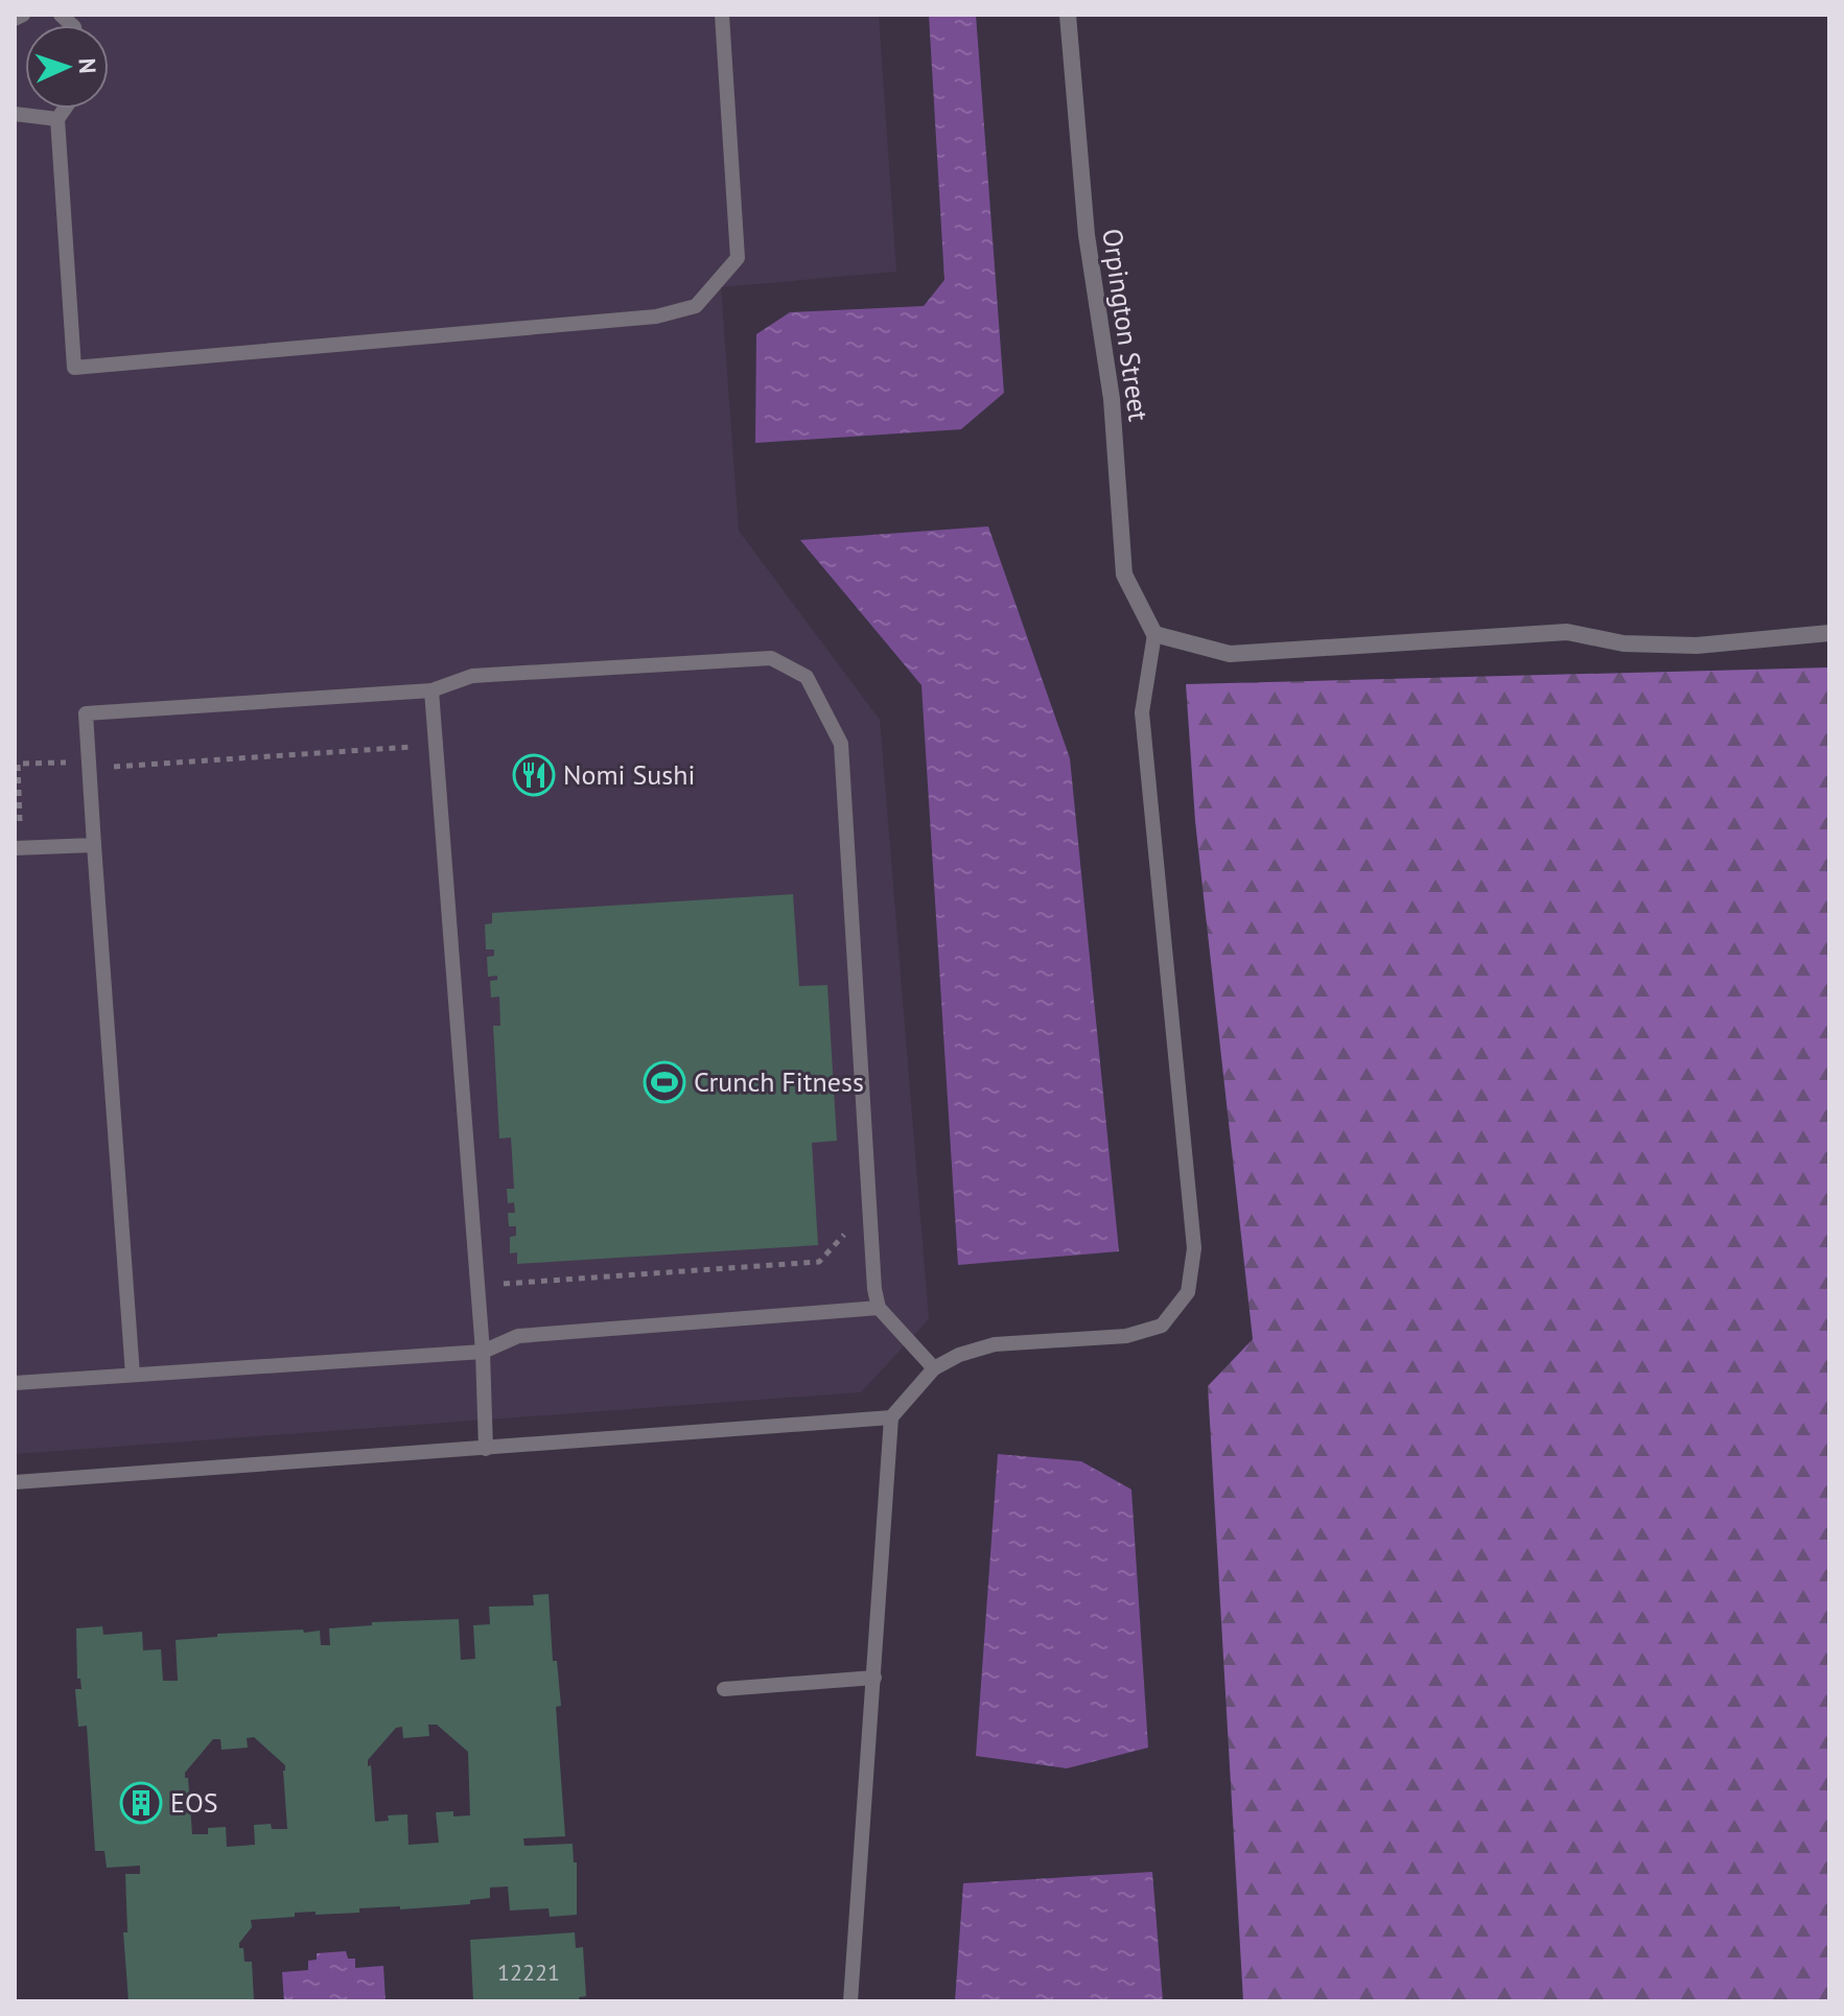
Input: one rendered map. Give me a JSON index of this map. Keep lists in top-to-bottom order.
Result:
{
  "streets": {
    "street": ["Orpington Street"]
  },
  "places": {
    "restaurant": ["Nomi Sushi"],
    "sports": ["Crunch Fitness"],
    "building": ["EOS"]
  },
  "house_numbers": ["12221"],
  "north": "right"
}
